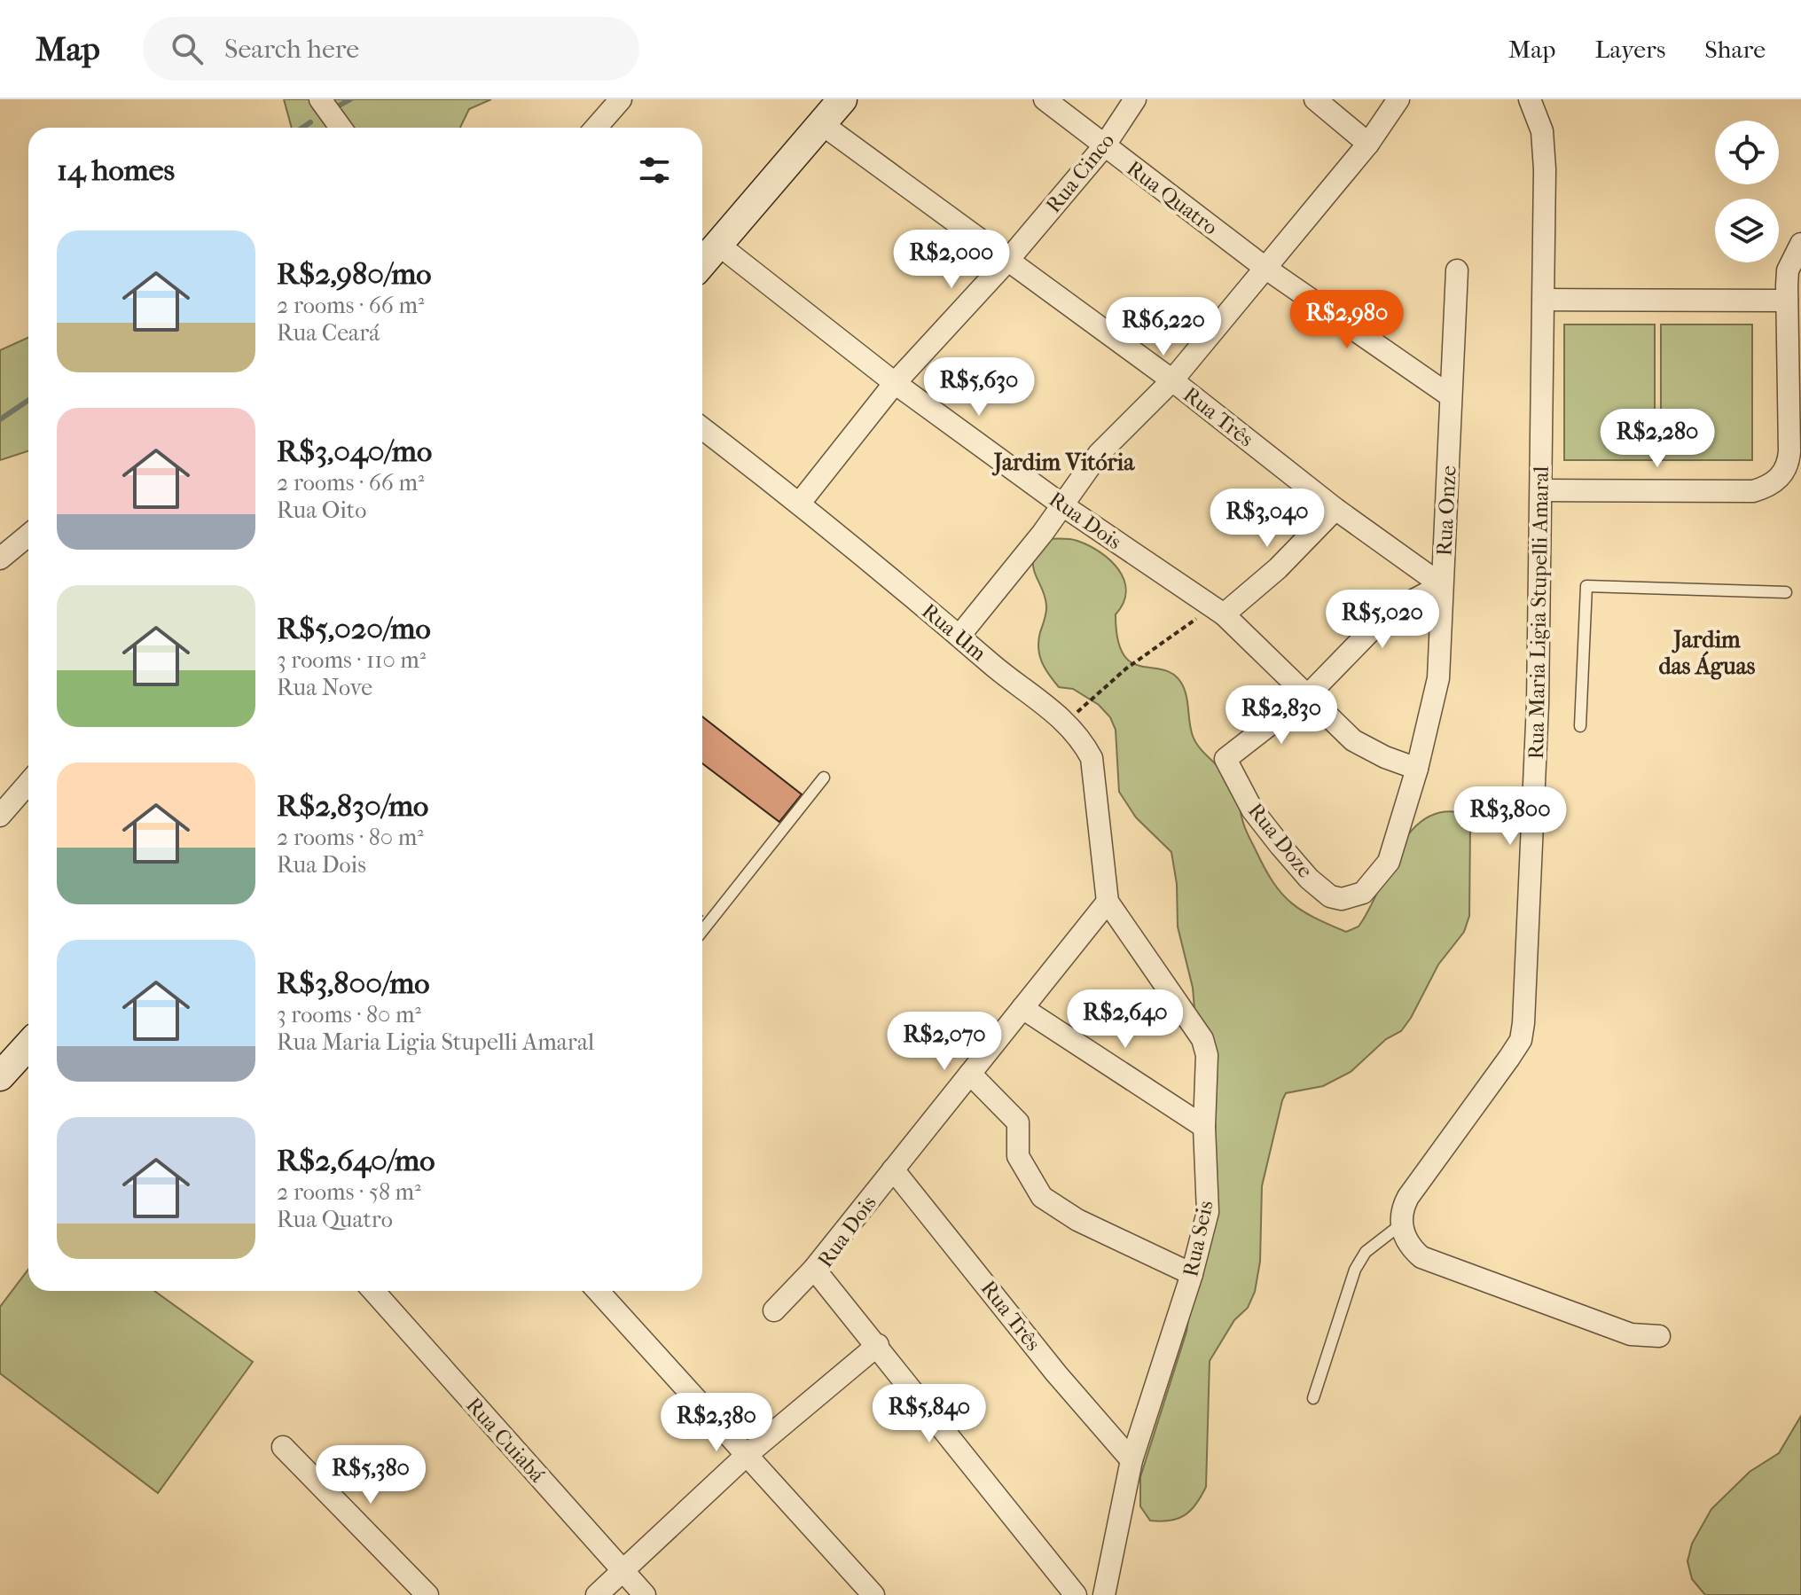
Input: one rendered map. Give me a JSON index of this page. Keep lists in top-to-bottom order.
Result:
{
  "streets": {
    "street": [
      "Rua Cinco",
      "Rua Quatro",
      "Rua Três",
      "Rua Onze",
      "Rua Dois",
      "Rua Maria Ligia Stupelli Amaral",
      "Rua Um",
      "Rua Doze",
      "Rua Seis",
      "Rua Cuiabá"
    ]
  },
  "crossings": [
    ["Rua Cinco", "Rua Quatro"],
    ["Rua Cinco", "Rua Três"],
    ["Rua Cinco", "Rua Dois"],
    ["Rua Cinco", "Rua Um"],
    ["Rua Quatro", "Rua Onze"],
    ["Rua Três", "Rua Onze"],
    ["Rua Três", "Rua Dois"],
    ["Rua Três", "Rua Seis"],
    ["Rua Onze", "Rua Dois"],
    ["Rua Onze", "Rua Doze"],
    ["Rua Dois", "Rua Um"],
    ["Rua Dois", "Rua Doze"],
    ["Rua Dois", "Rua Seis"],
    ["Rua Um", "Rua Seis"]
  ],
  "districts": ["Jardim Vitória", "Jardim das Águas"],
  "page": {
    "header": "Map",
    "search": "Search here",
    "nav": ["Map", "Layers", "Share"],
    "heading": "14 homes",
    "list": [
      {
        "name": "R$2,980/mo",
        "note": "2 rooms · 66 m² · Rua Ceará"
      },
      {
        "name": "R$3,040/mo",
        "note": "2 rooms · 66 m² · Rua Oito"
      },
      {
        "name": "R$5,020/mo",
        "note": "3 rooms · 110 m² · Rua Nove"
      },
      {
        "name": "R$2,830/mo",
        "note": "2 rooms · 80 m² · Rua Dois"
      },
      {
        "name": "R$3,800/mo",
        "note": "3 rooms · 80 m² · Rua Maria Ligia Stupelli Amaral"
      },
      {
        "name": "R$2,640/mo",
        "note": "2 rooms · 58 m² · Rua Quatro"
      }
    ],
    "price": [
      "R$2,000",
      "R$2,980",
      "R$6,220",
      "R$5,630",
      "R$2,280",
      "R$3,040",
      "R$5,020",
      "R$2,830",
      "R$3,800",
      "R$2,640",
      "R$2,070",
      "R$5,840",
      "R$2,380",
      "R$5,380"
    ]
  }
}
